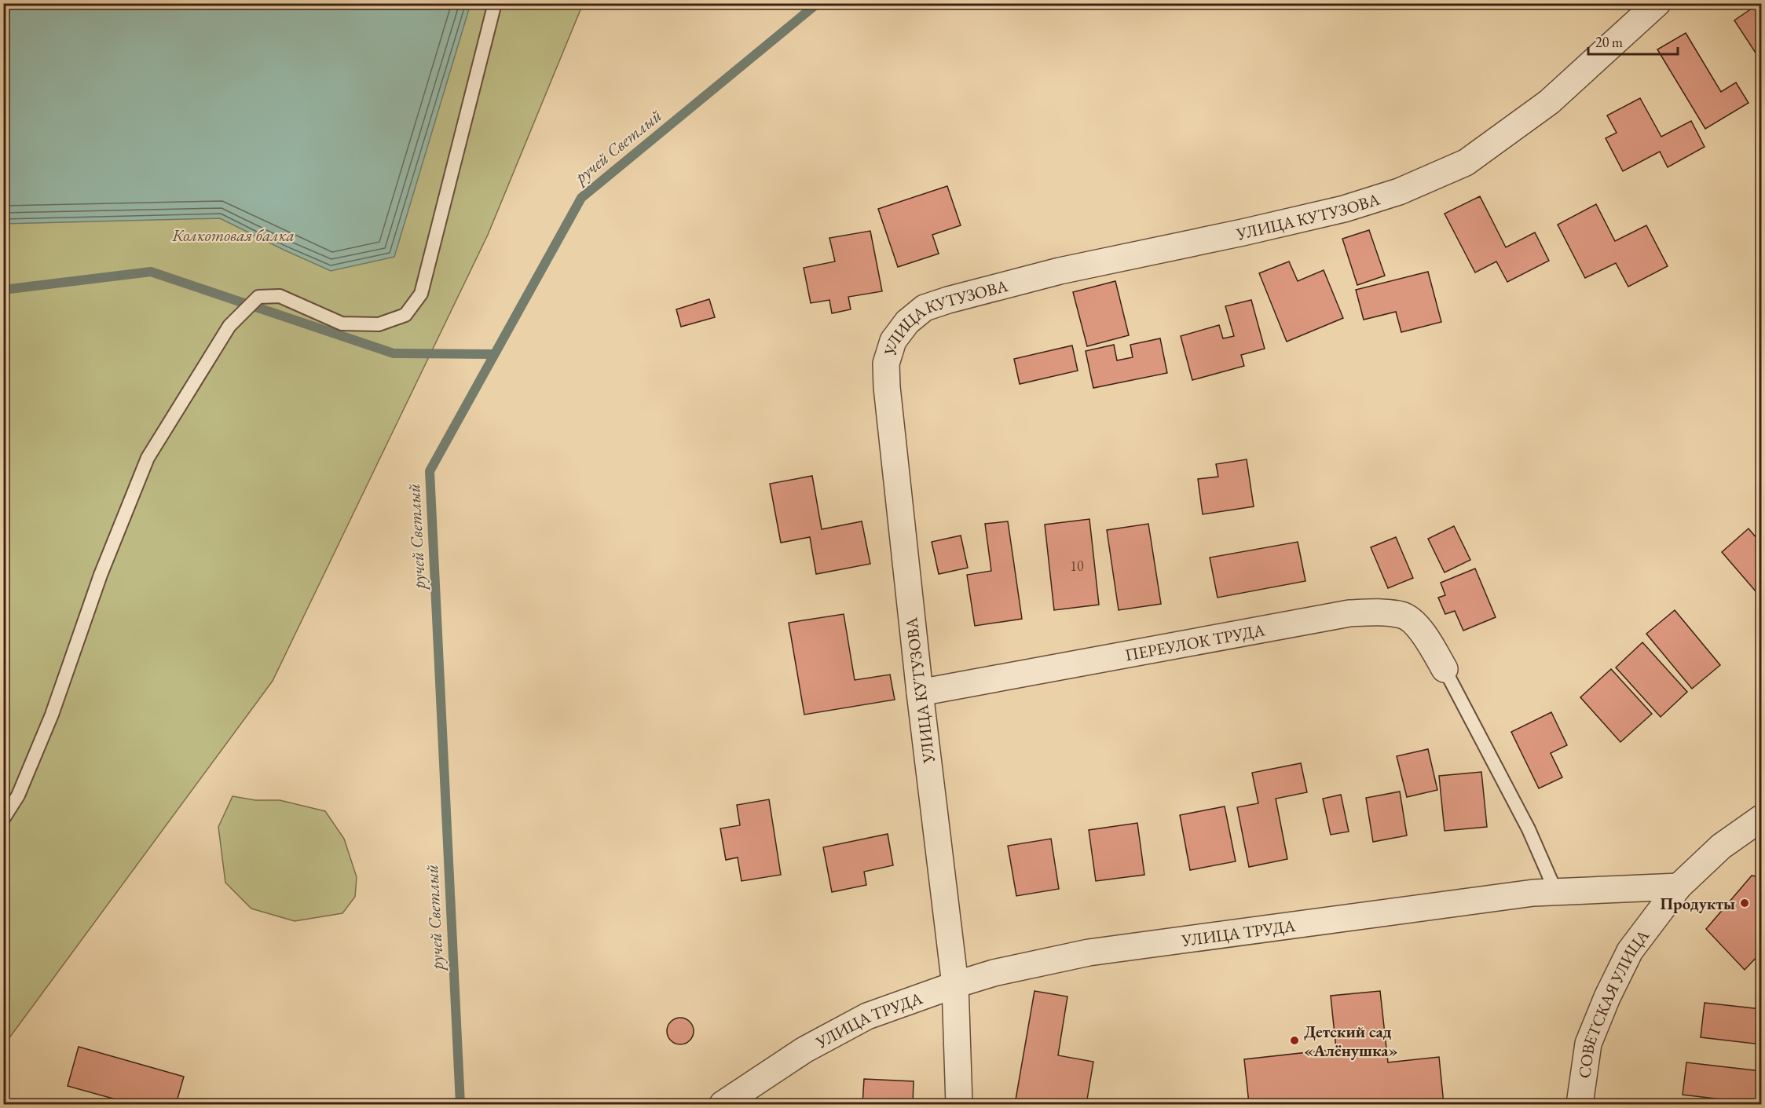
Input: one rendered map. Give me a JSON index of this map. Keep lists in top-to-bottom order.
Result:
{
  "streets": {
    "street": [
      "УЛИЦА КУТУЗОВА",
      "ПЕРЕУЛОК ТРУДА",
      "УЛИЦА ТРУДА",
      "СОВЕТСКАЯ УЛИЦА"
    ]
  },
  "crossings": [
    ["УЛИЦА КУТУЗОВА", "ПЕРЕУЛОК ТРУДА"],
    ["УЛИЦА КУТУЗОВА", "УЛИЦА ТРУДА"],
    ["УЛИЦА ТРУДА", "СОВЕТСКАЯ УЛИЦА"]
  ],
  "water": ["ручей Светлый"],
  "parks": ["Колкотовая балка"],
  "places": ["Продукты", "Детский сад «Алёнушка»"],
  "house_numbers": ["10"],
  "scale_bar": "20 m"
}
